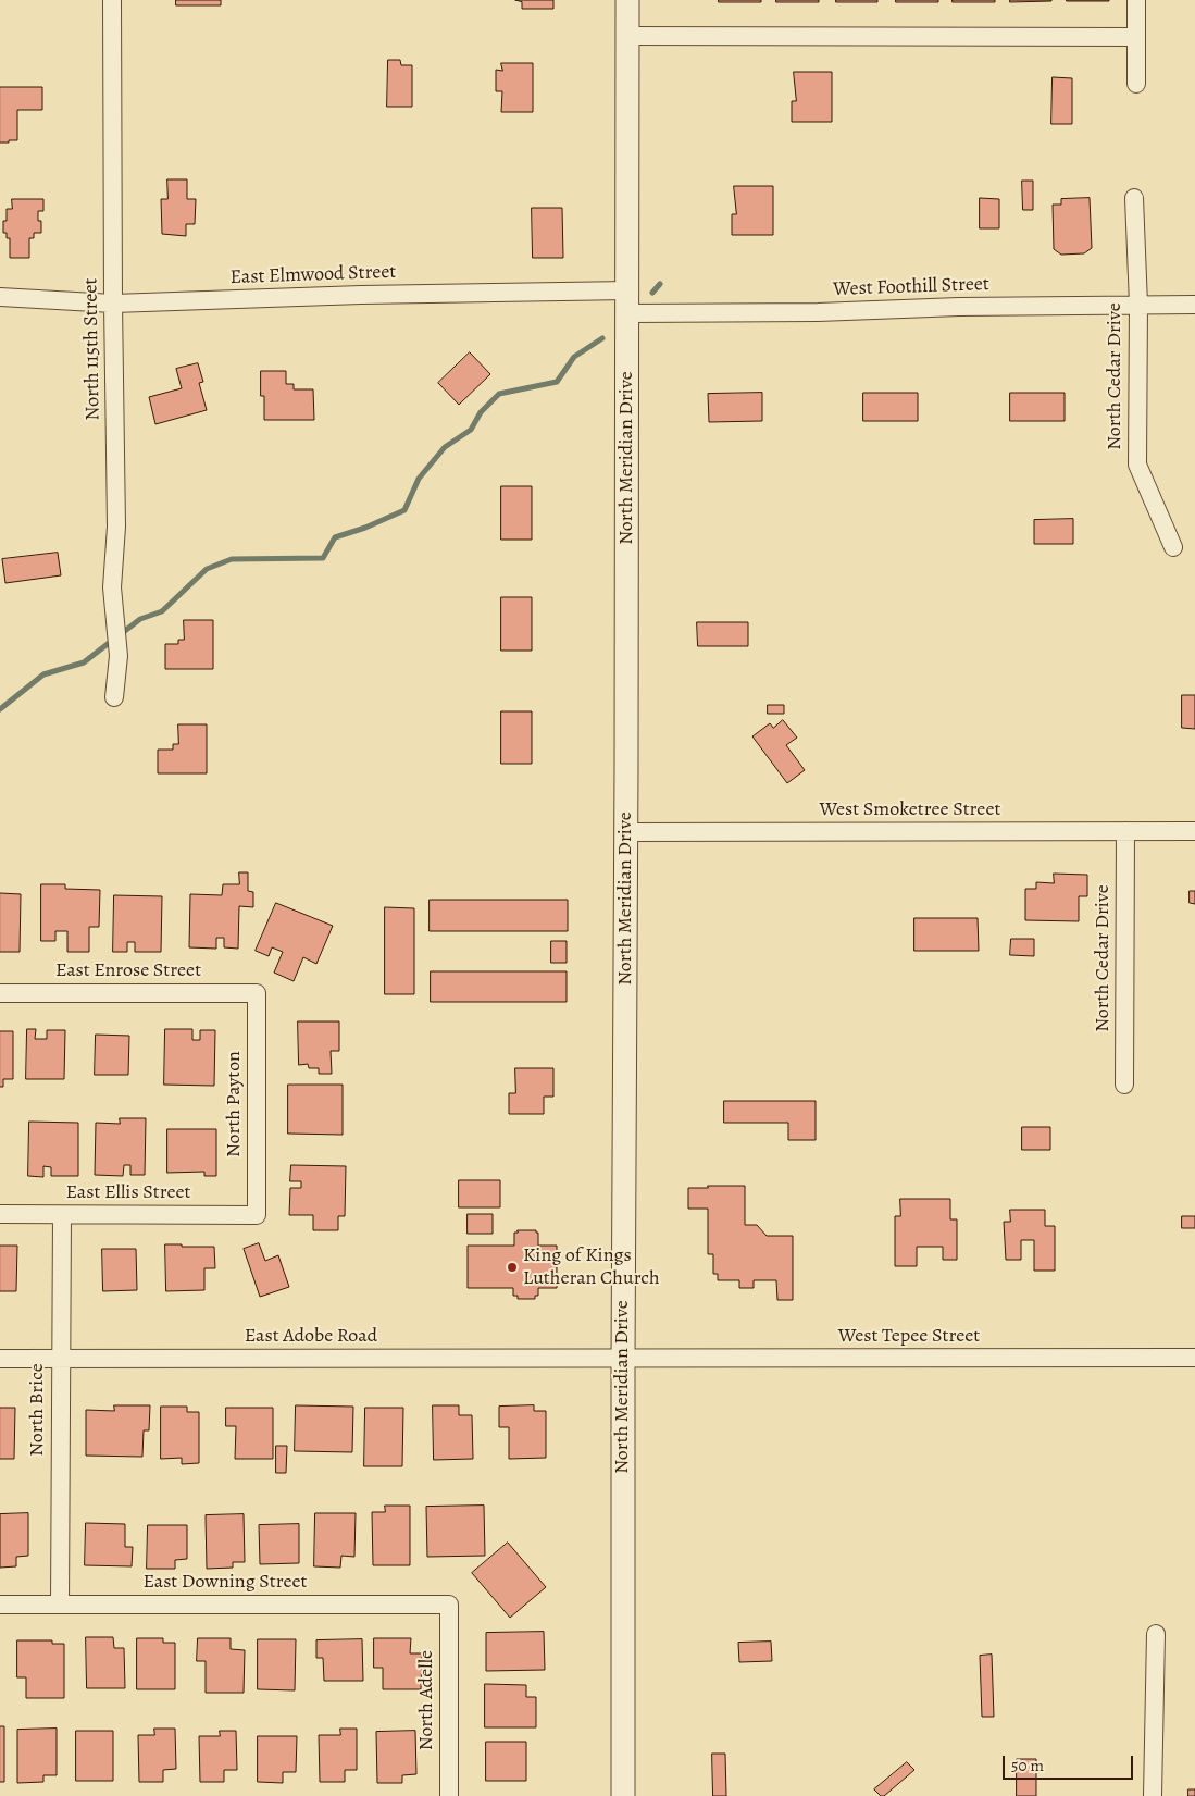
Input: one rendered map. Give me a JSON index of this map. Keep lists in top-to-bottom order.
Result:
{
  "streets": {
    "street": [
      "East Elmwood Street",
      "West Foothill Street",
      "North 115th Street",
      "North Cedar Drive",
      "North Meridian Drive",
      "West Smoketree Street",
      "East Enrose Street",
      "North Payton",
      "East Ellis Street",
      "East Adobe Road",
      "West Tepee Street",
      "North Brice",
      "East Downing Street",
      "North Adelle"
    ]
  },
  "crossings": [
    ["East Elmwood Street", "West Foothill Street"],
    ["East Elmwood Street", "North 115th Street"],
    ["East Elmwood Street", "North Meridian Drive"],
    ["West Foothill Street", "North Cedar Drive"],
    ["West Foothill Street", "North Meridian Drive"],
    ["North Cedar Drive", "West Smoketree Street"],
    ["North Meridian Drive", "West Smoketree Street"],
    ["North Meridian Drive", "East Adobe Road"],
    ["North Meridian Drive", "West Tepee Street"],
    ["East Enrose Street", "North Payton"],
    ["North Payton", "East Ellis Street"],
    ["East Ellis Street", "North Brice"],
    ["East Adobe Road", "West Tepee Street"],
    ["East Adobe Road", "North Brice"],
    ["North Brice", "East Downing Street"],
    ["East Downing Street", "North Adelle"]
  ],
  "places": ["King of Kings Lutheran Church"],
  "scale_bar": "50 m"
}
